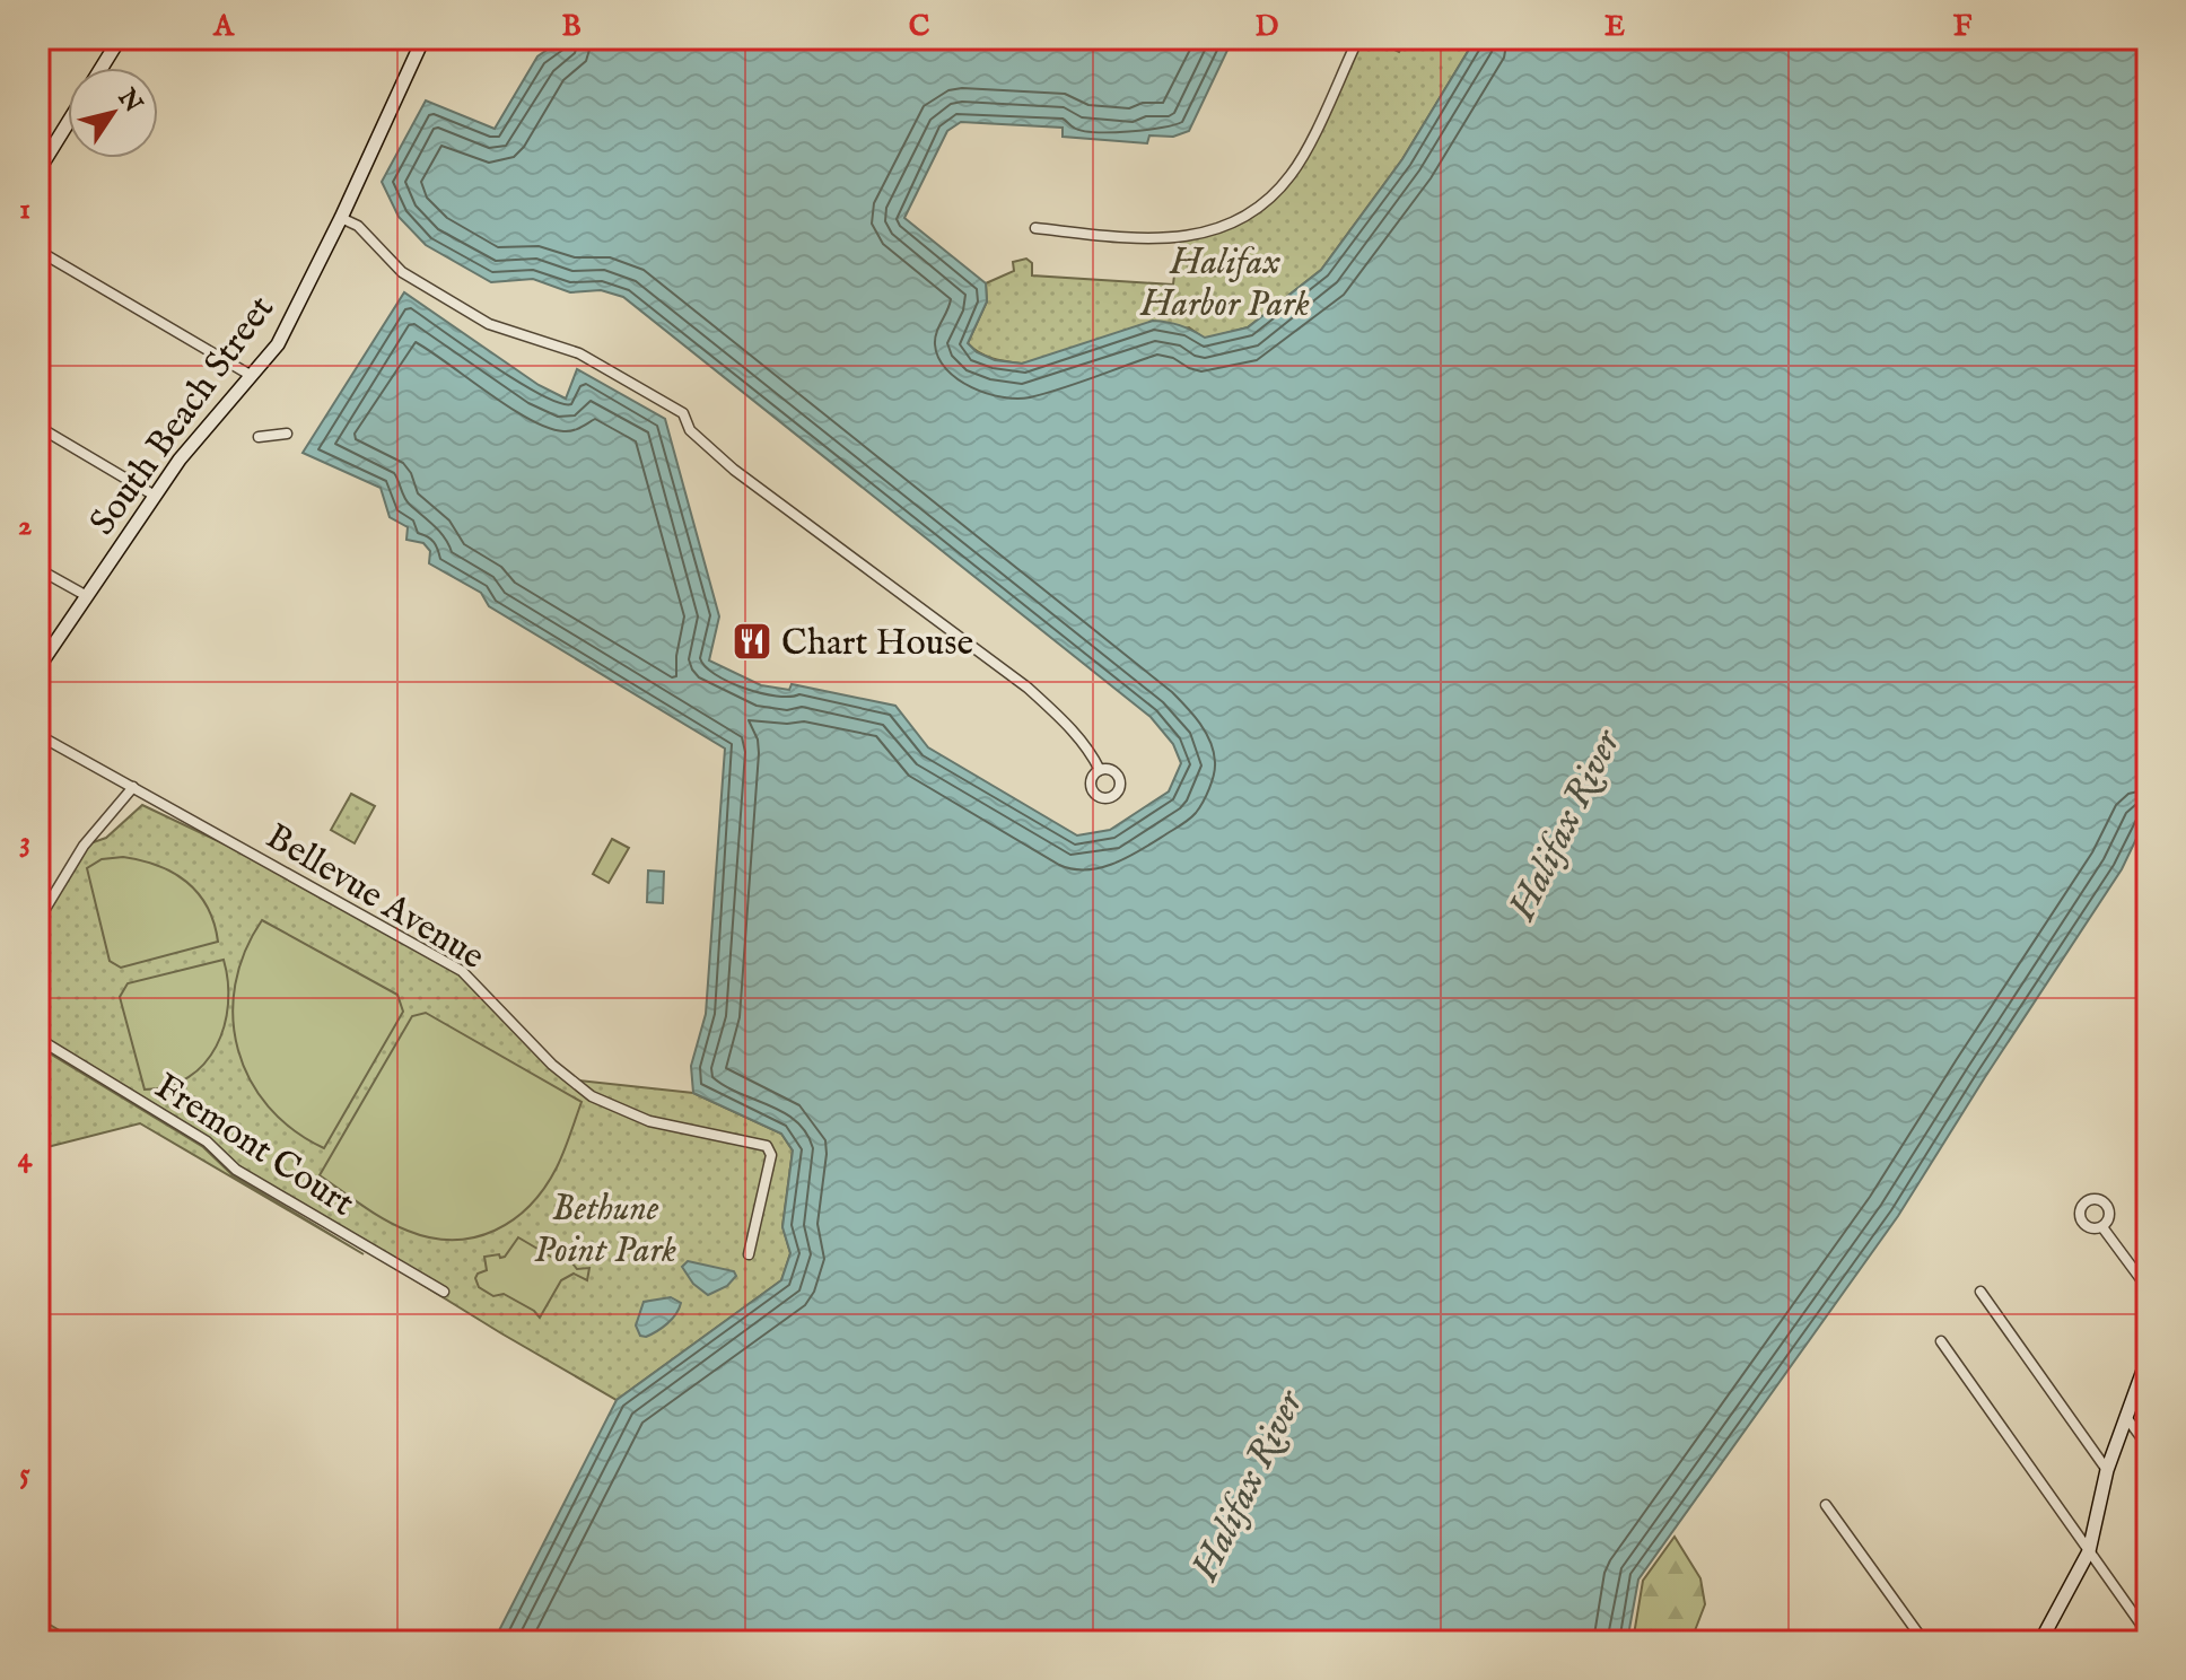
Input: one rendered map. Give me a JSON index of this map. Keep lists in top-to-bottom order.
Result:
{
  "streets": {
    "street": ["South Beach Street", "Bellevue Avenue", "Fremont Court"]
  },
  "water": ["Halifax River"],
  "parks": ["Halifax Harbor Park", "Bethune Point Park"],
  "places": {
    "restaurant": ["Chart House"]
  },
  "north": "top right",
  "grid": {
    "columns": [
      "A",
      "B",
      "C",
      "D",
      "E",
      "F"
    ],
    "rows": [
      "1",
      "2",
      "3",
      "4",
      "5"
    ]
  }
}
